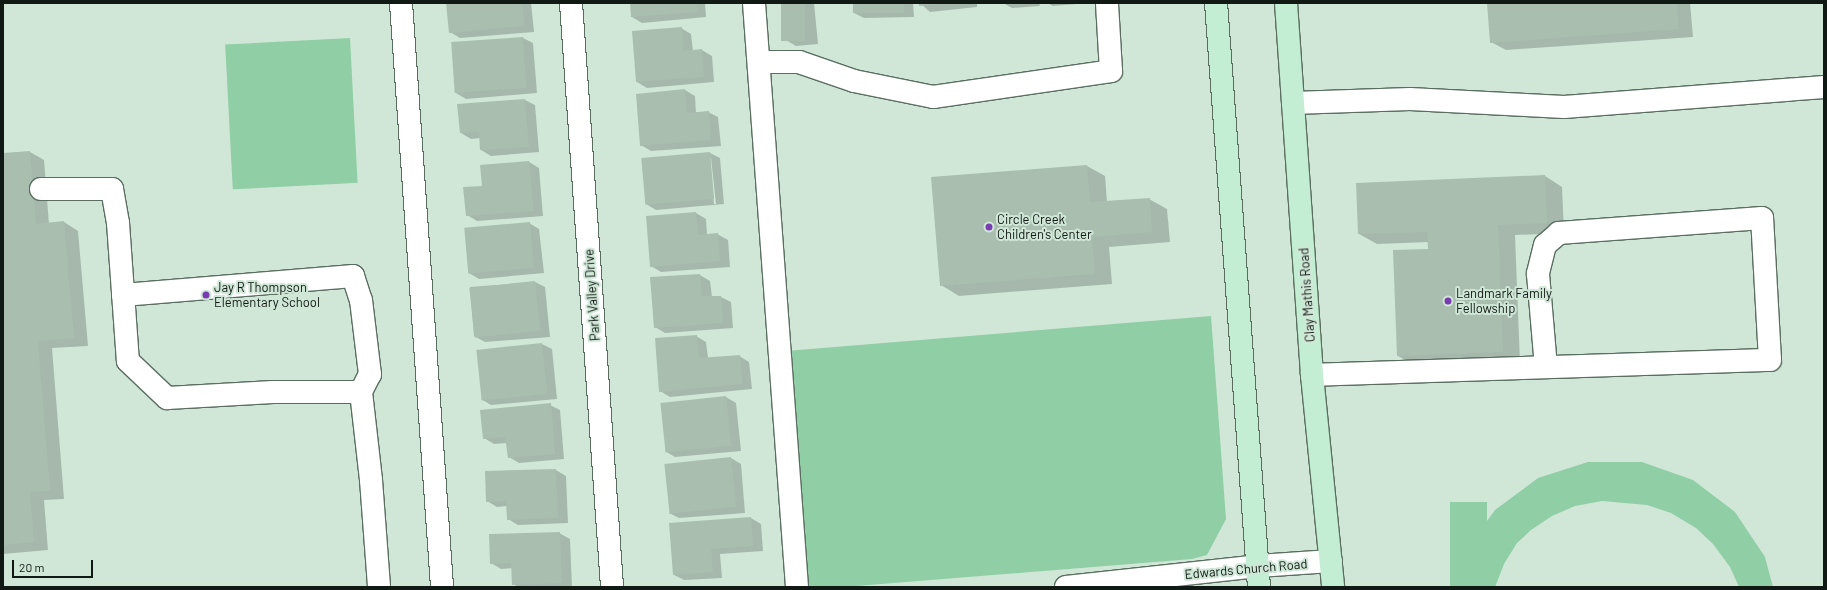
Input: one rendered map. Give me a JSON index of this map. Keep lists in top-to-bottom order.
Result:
{
  "streets": {
    "main road": ["Clay Mathis Road"],
    "street": ["Park Valley Drive", "Edwards Church Road"]
  },
  "crossings": [
    ["Clay Mathis Road", "Edwards Church Road"]
  ],
  "places": ["Circle Creek Children's Center", "Jay R Thompson Elementary School", "Landmark Family Fellowship"],
  "scale_bar": "20 m"
}
